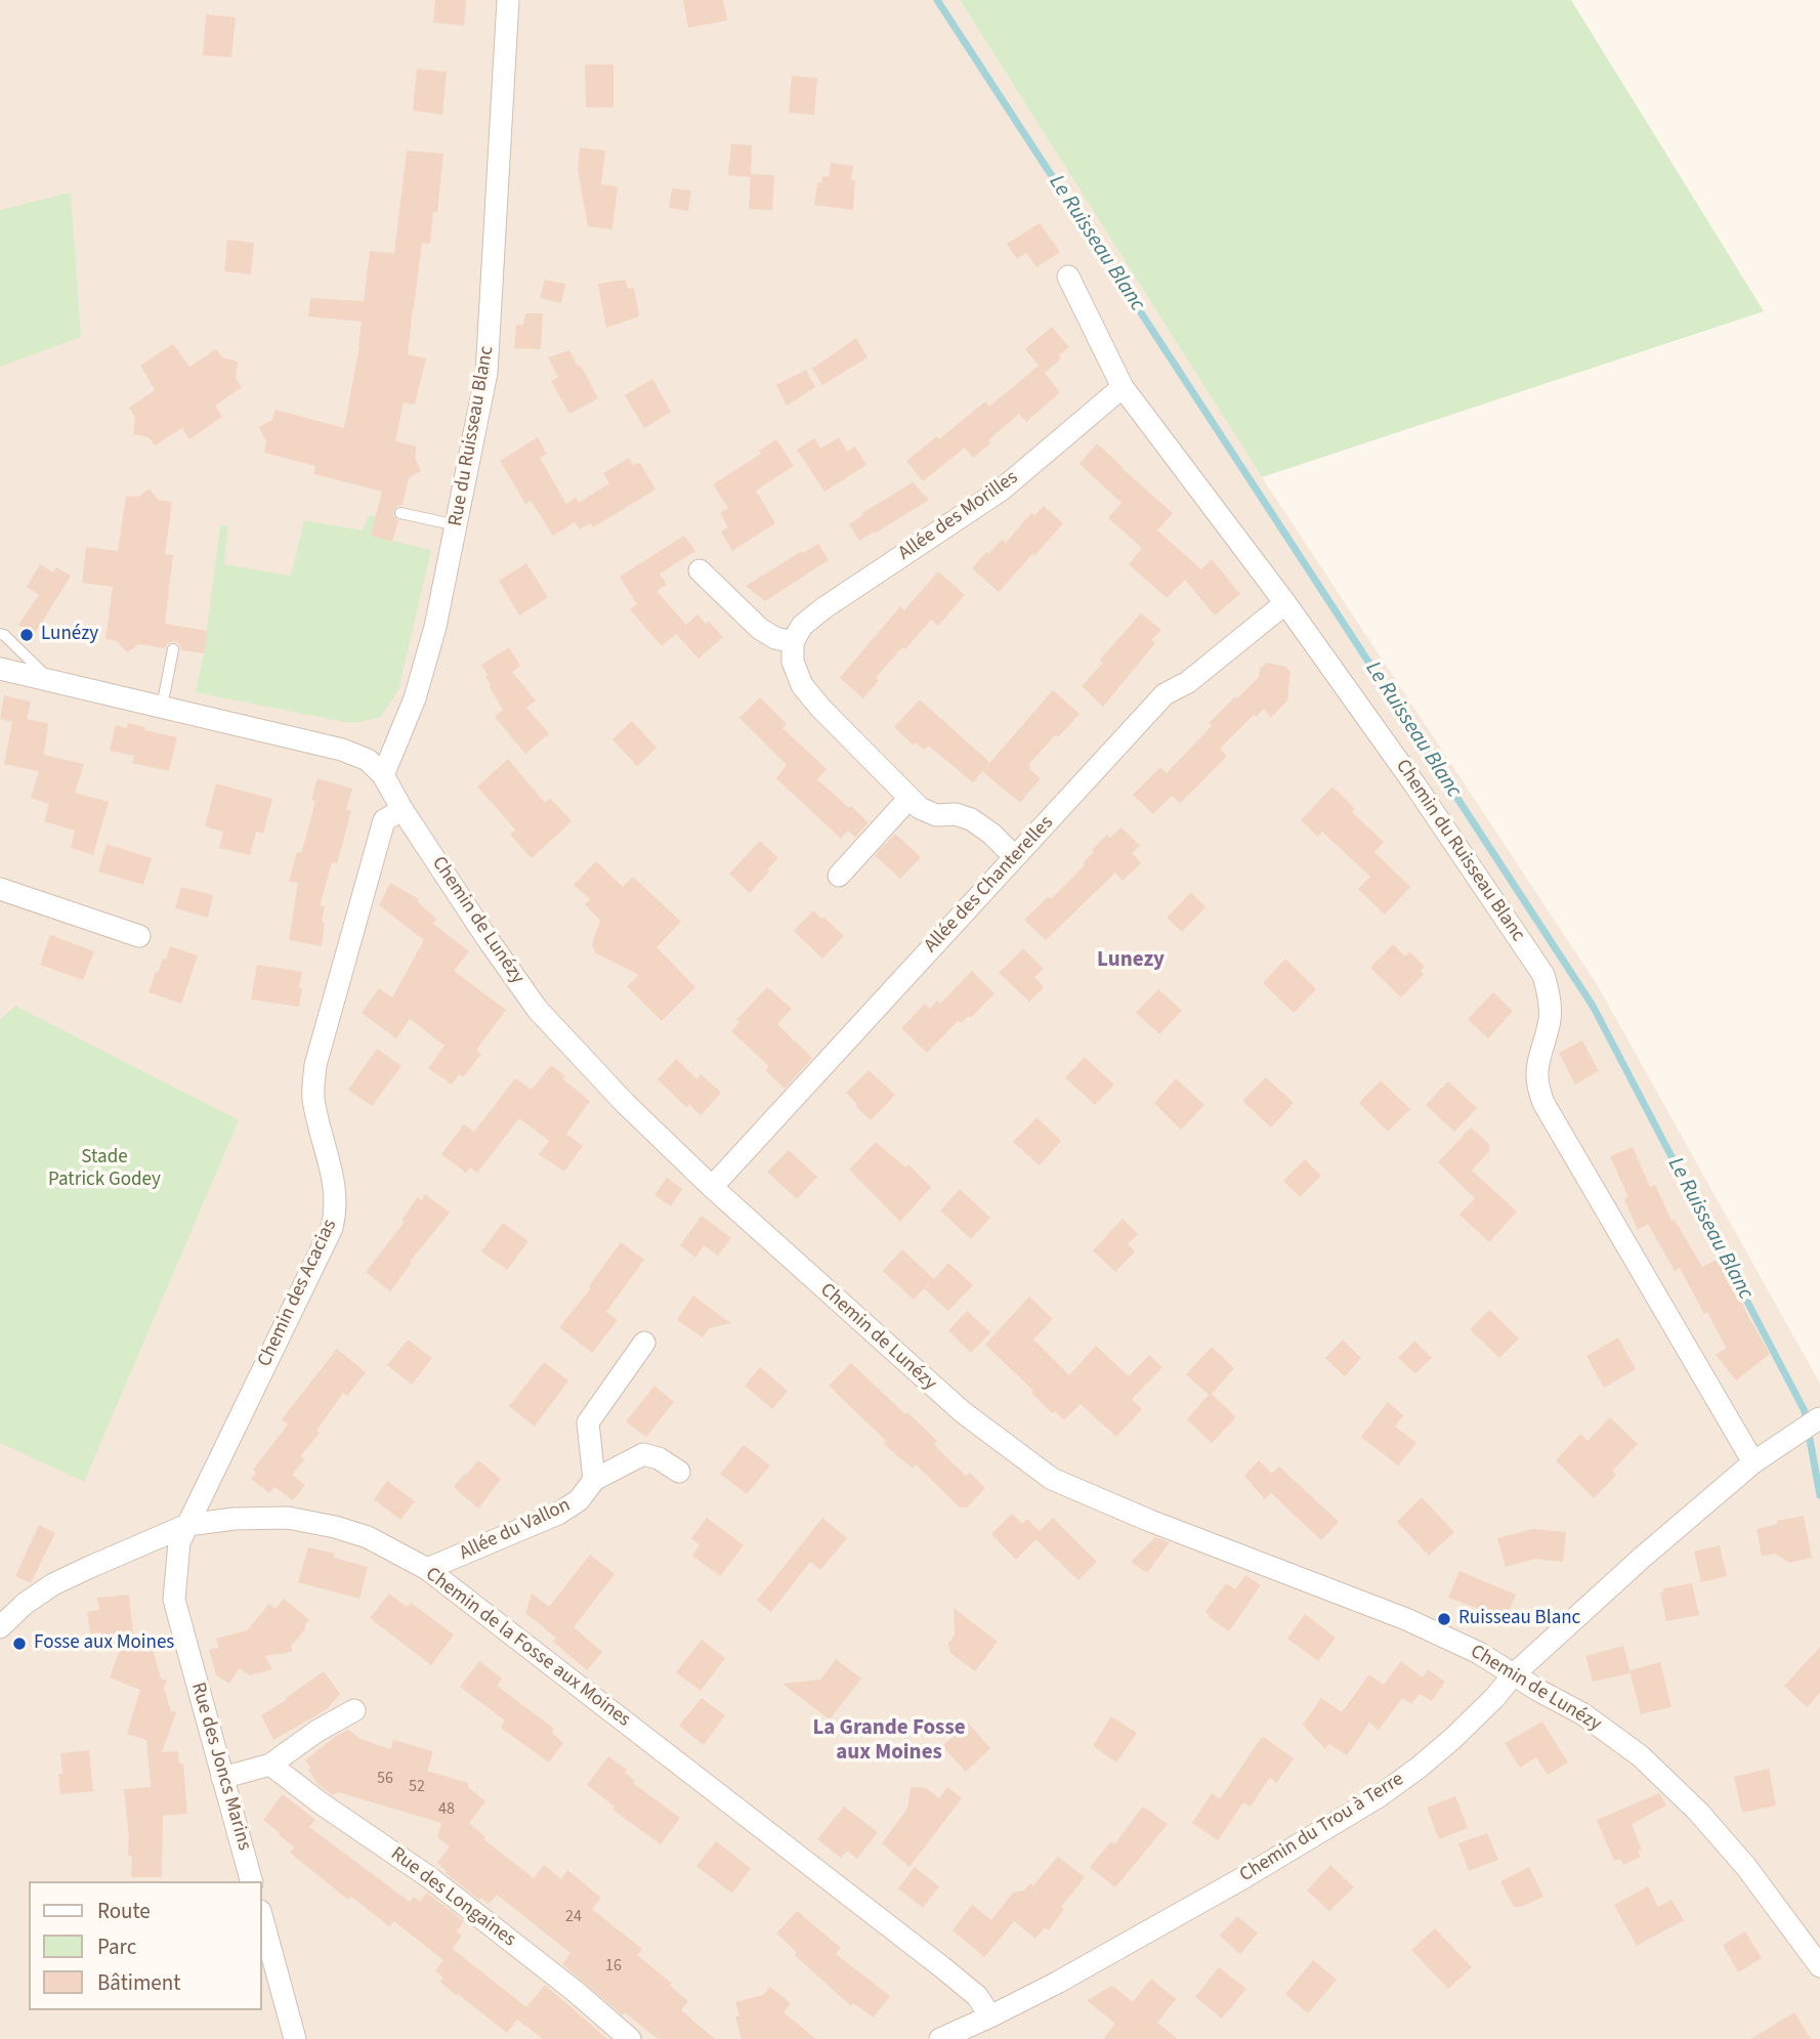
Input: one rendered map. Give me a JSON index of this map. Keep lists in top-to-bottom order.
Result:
{
  "streets": {
    "street": [
      "Rue du Ruisseau Blanc",
      "Allée des Morilles",
      "Chemin du Ruisseau Blanc",
      "Allée des Chanterelles",
      "Chemin de Lunézy",
      "Chemin des Acacias",
      "Allée du Vallon",
      "Chemin de la Fosse aux Moines",
      "Rue des Joncs Marins",
      "Chemin du Trou à Terre",
      "Rue des Longaines"
    ]
  },
  "crossings": [
    ["Rue du Ruisseau Blanc", "Chemin de Lunézy"],
    ["Allée des Morilles", "Chemin du Ruisseau Blanc"],
    ["Chemin du Ruisseau Blanc", "Allée des Chanterelles"],
    ["Chemin du Ruisseau Blanc", "Chemin du Trou à Terre"],
    ["Allée des Chanterelles", "Chemin de Lunézy"],
    ["Chemin de Lunézy", "Chemin des Acacias"],
    ["Chemin de Lunézy", "Chemin du Trou à Terre"],
    ["Chemin des Acacias", "Chemin de la Fosse aux Moines"],
    ["Chemin des Acacias", "Rue des Joncs Marins"],
    ["Allée du Vallon", "Chemin de la Fosse aux Moines"],
    ["Chemin de la Fosse aux Moines", "Rue des Joncs Marins"],
    ["Chemin de la Fosse aux Moines", "Chemin du Trou à Terre"]
  ],
  "districts": ["Lunezy", "La Grande Fosse aux Moines"],
  "water": ["Le Ruisseau Blanc"],
  "parks": ["Stade Patrick Godey"],
  "places": ["Lunézy", "Ruisseau Blanc", "Fosse aux Moines"],
  "house_numbers": [
    "56",
    "52",
    "48",
    "24",
    "16"
  ],
  "legend": ["Route", "Parc", "Bâtiment"]
}
